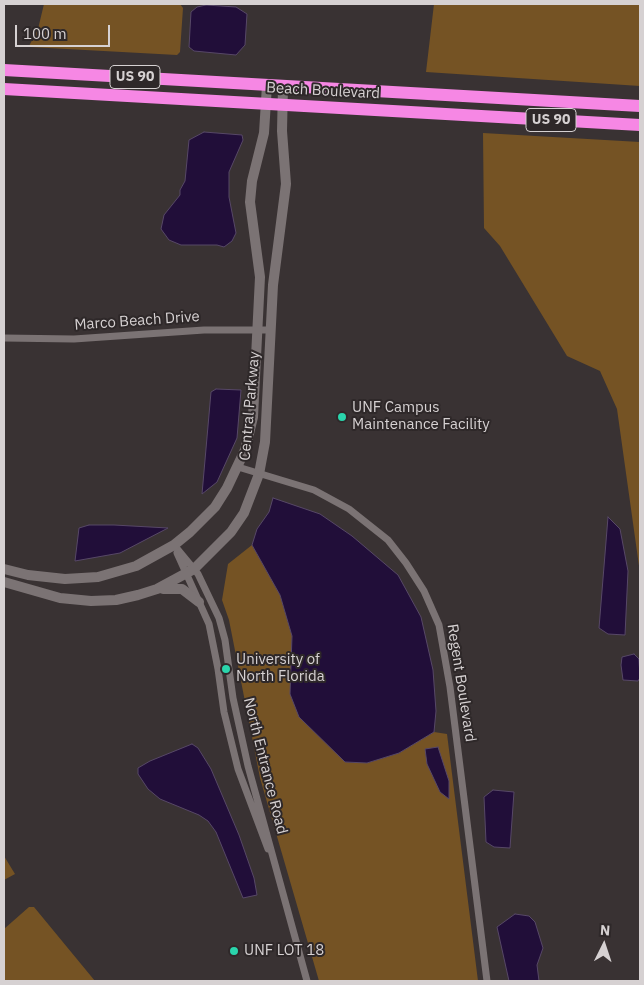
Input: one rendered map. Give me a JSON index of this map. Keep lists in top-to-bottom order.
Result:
{
  "streets": {
    "highway": ["US 90", "Beach Boulevard"],
    "street": [
      "Marco Beach Drive",
      "Central Parkway",
      "Regent Boulevard",
      "North Entrance Road"
    ]
  },
  "crossings": [
    ["US 90", "Central Parkway"],
    ["Beach Boulevard", "Central Parkway"],
    ["Marco Beach Drive", "Central Parkway"],
    ["Central Parkway", "Regent Boulevard"],
    ["Central Parkway", "North Entrance Road"]
  ],
  "places": ["UNF Campus Maintenance Facility", "University of North Florida", "UNF LOT 18"],
  "scale_bar": "100 m",
  "north": "top"
}
